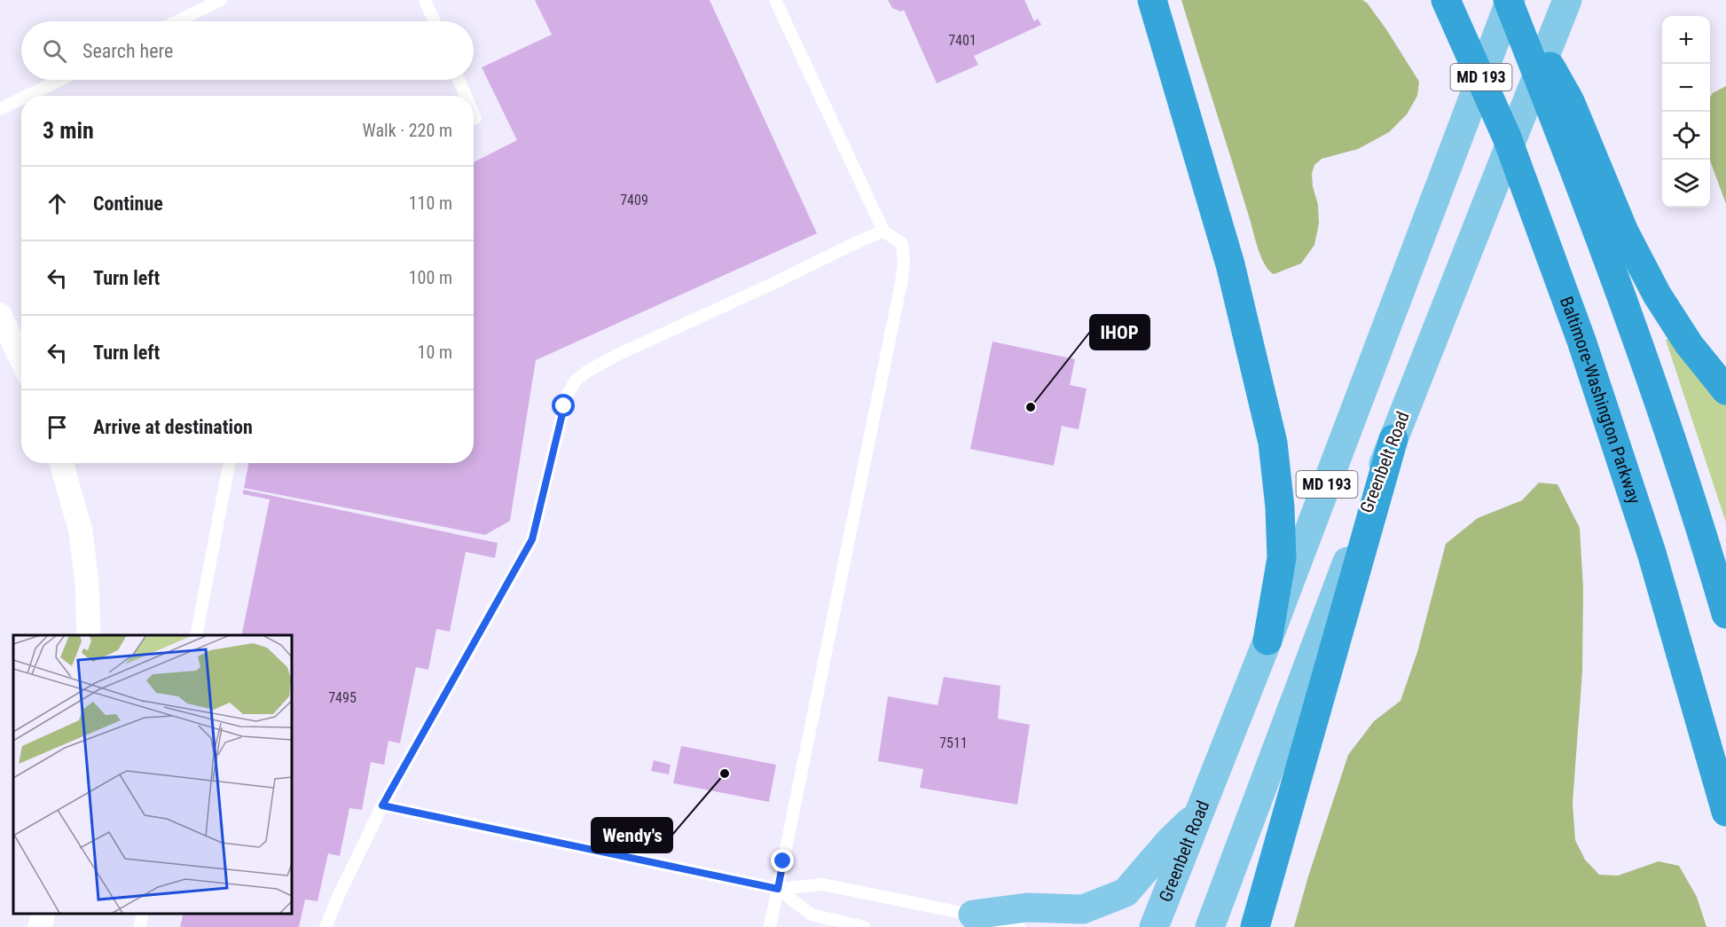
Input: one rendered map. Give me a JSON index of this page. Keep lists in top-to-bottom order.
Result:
{
  "streets": {
    "highway": ["Baltimore-Washington Parkway"],
    "main road": ["MD 193", "Greenbelt Road"]
  },
  "places": ["IHOP", "Wendy's"],
  "house_numbers": [
    "7401",
    "7409",
    "7495",
    "7511"
  ],
  "page": {
    "map_buttons": ["+", "−"],
    "search": "Search here",
    "heading": ["3 min", "Walk · 220 m"],
    "list": [
      ["Continue", "110 m"],
      ["Turn left", "100 m"],
      ["Turn left", "10 m"],
      "Arrive at destination"
    ]
  }
}
